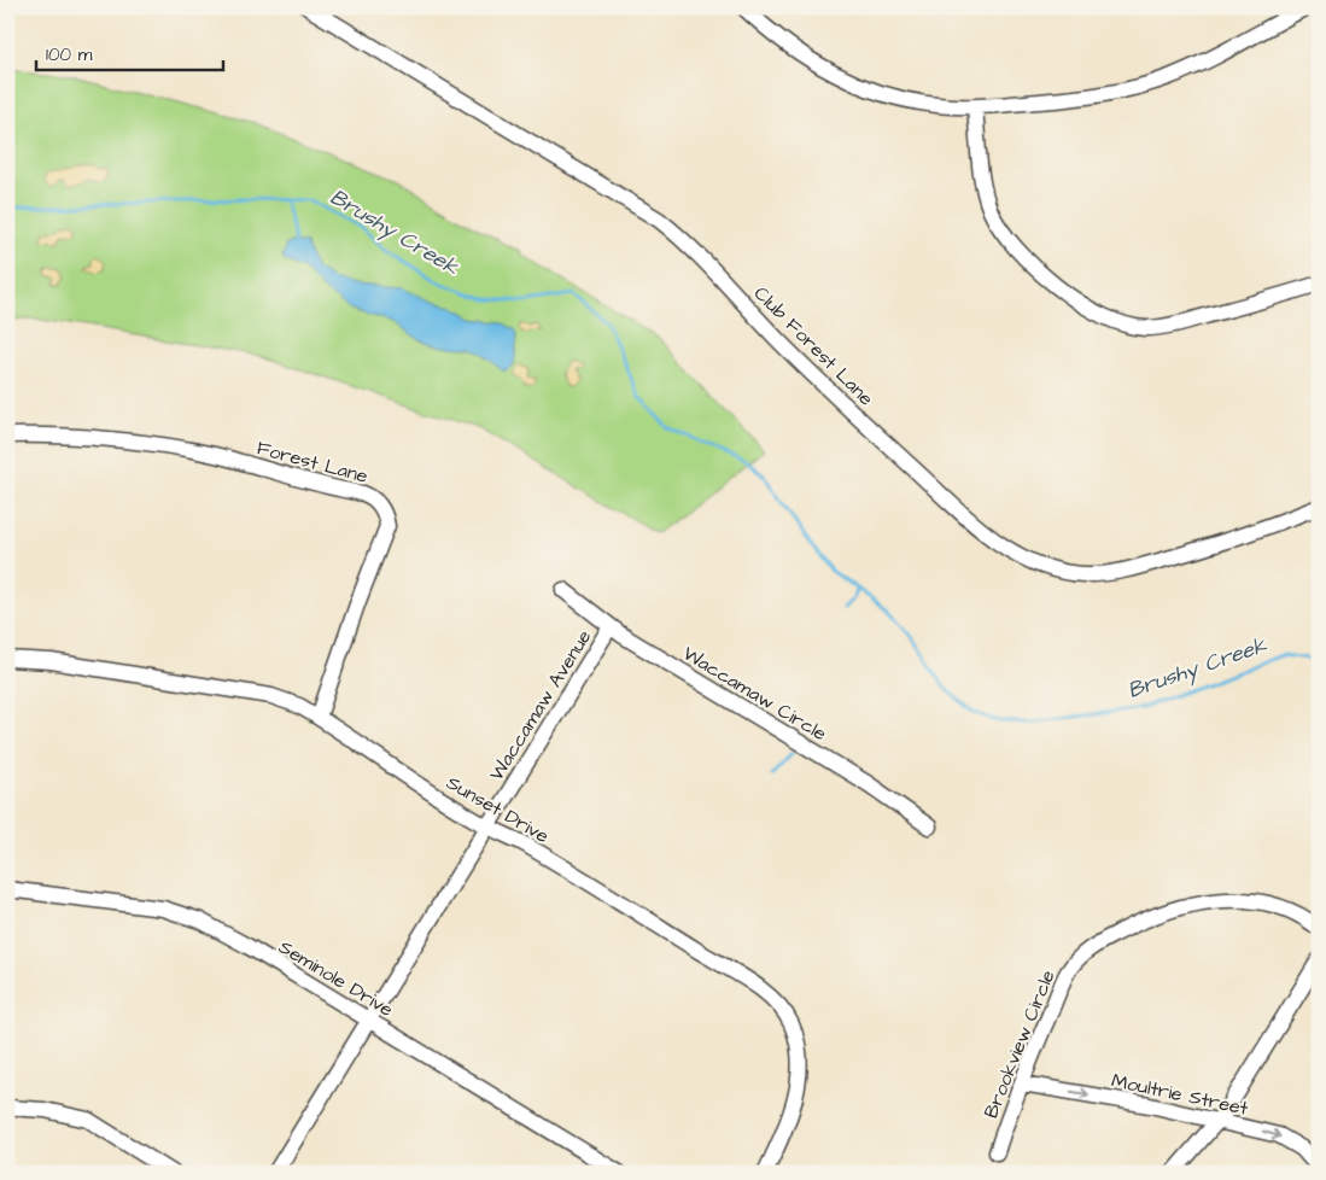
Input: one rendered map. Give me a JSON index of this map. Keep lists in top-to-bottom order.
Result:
{
  "streets": {
    "street": [
      "Club Forest Lane",
      "Forest Lane",
      "Waccamaw Circle",
      "Waccamaw Avenue",
      "Sunset Drive",
      "Seminole Drive",
      "Brookview Circle",
      "Moultrie Street"
    ]
  },
  "crossings": [
    ["Forest Lane", "Sunset Drive"],
    ["Waccamaw Circle", "Waccamaw Avenue"],
    ["Waccamaw Avenue", "Sunset Drive"],
    ["Waccamaw Avenue", "Seminole Drive"],
    ["Brookview Circle", "Moultrie Street"]
  ],
  "one_way": ["Moultrie Street"],
  "water": ["Brushy Creek"],
  "scale_bar": "100 m"
}
